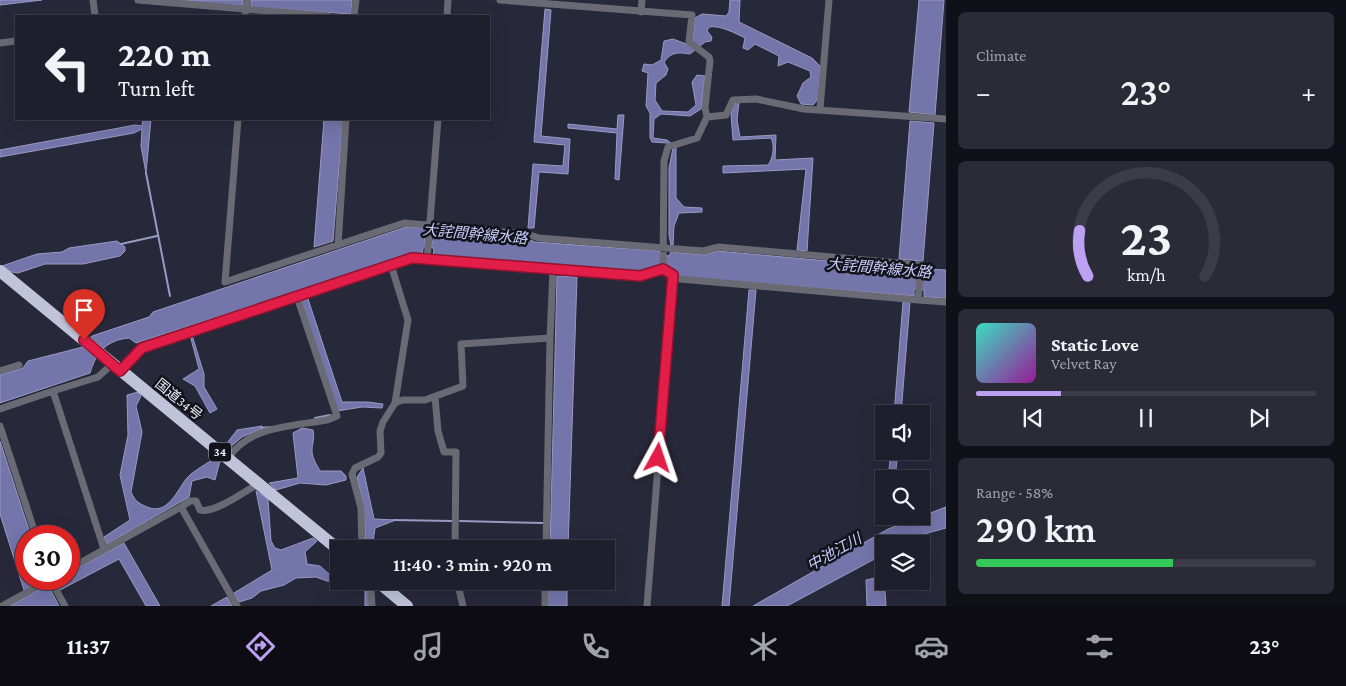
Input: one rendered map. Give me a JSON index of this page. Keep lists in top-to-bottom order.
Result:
{
  "streets": {
    "highway": ["国道34号", "34"]
  },
  "water": ["大詫間幹線水路", "中池江川"],
  "page": {
    "tile": [
      "Climate",
      ["Range · 58%", "290 km"]
    ],
    "turn": ["220 m", "Turn left"],
    "heat": ["−", "23°", "+"],
    "song": ["Static Love", "Velvet Ray"],
    "limit": "30",
    "trip": "11:40 · 3 min · 920 m",
    "tabs": ["11:37", "23°"],
    "gauge": ["23", "km/h"]
  }
}
